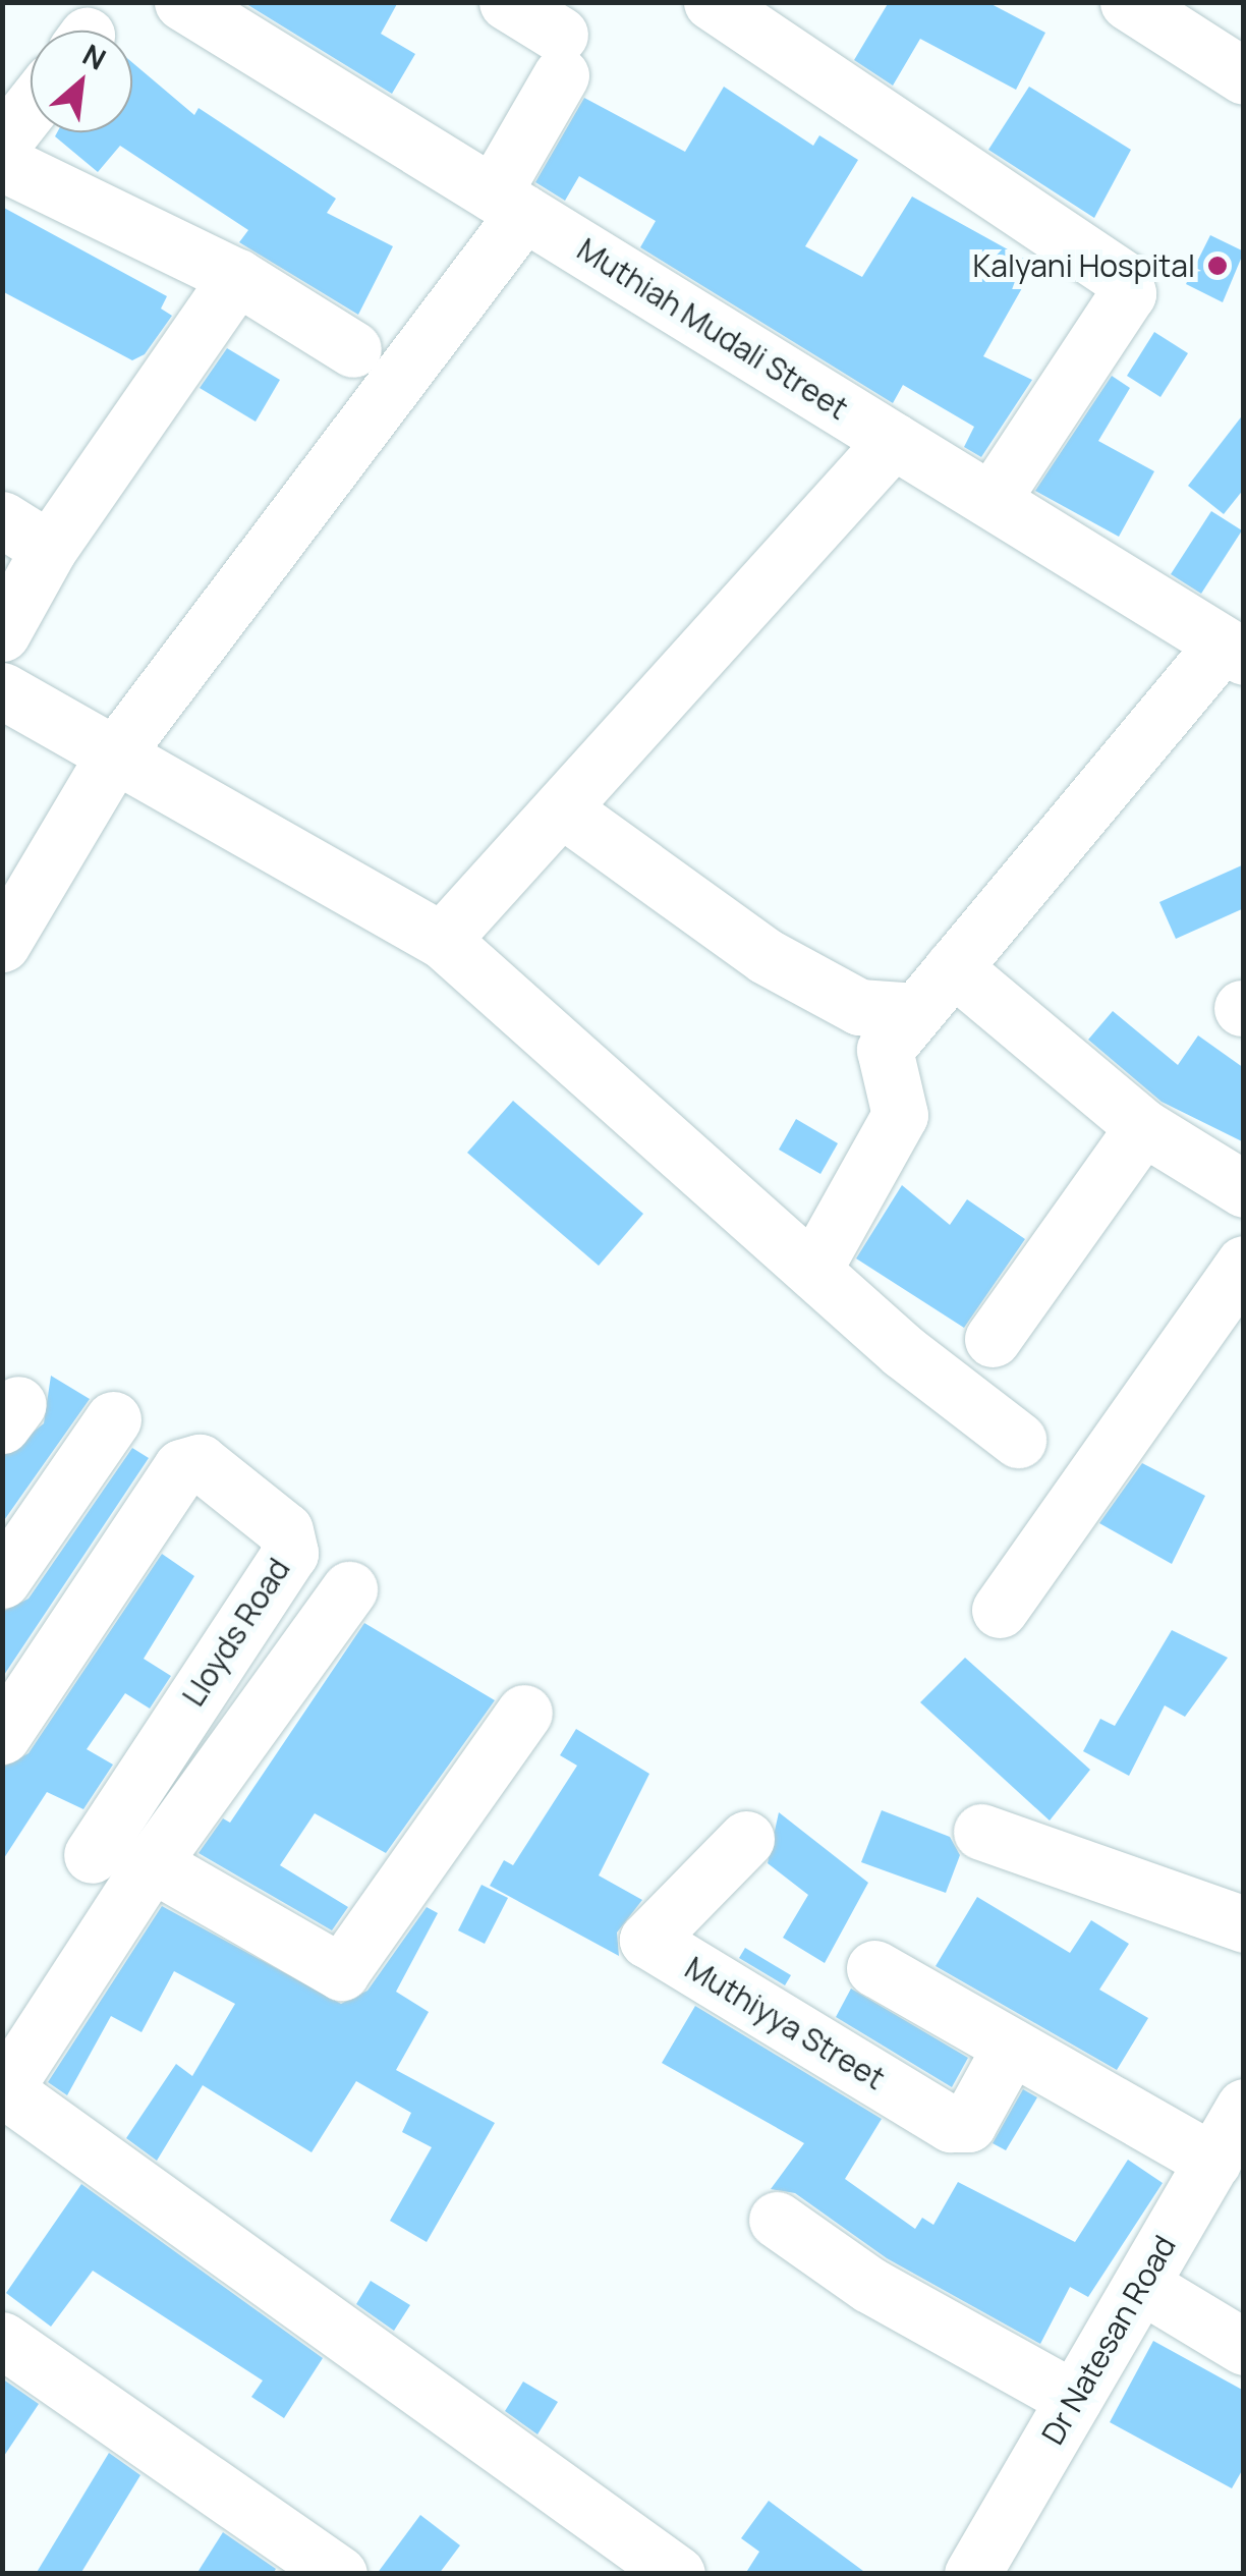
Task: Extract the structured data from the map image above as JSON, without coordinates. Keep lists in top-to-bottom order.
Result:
{
  "streets": {
    "street": [
      "Muthiah Mudali Street",
      "Lloyds Road",
      "Muthiyya Street",
      "Dr Natesan Road"
    ]
  },
  "places": ["Kalyani Hospital"],
  "north": "top right"
}
